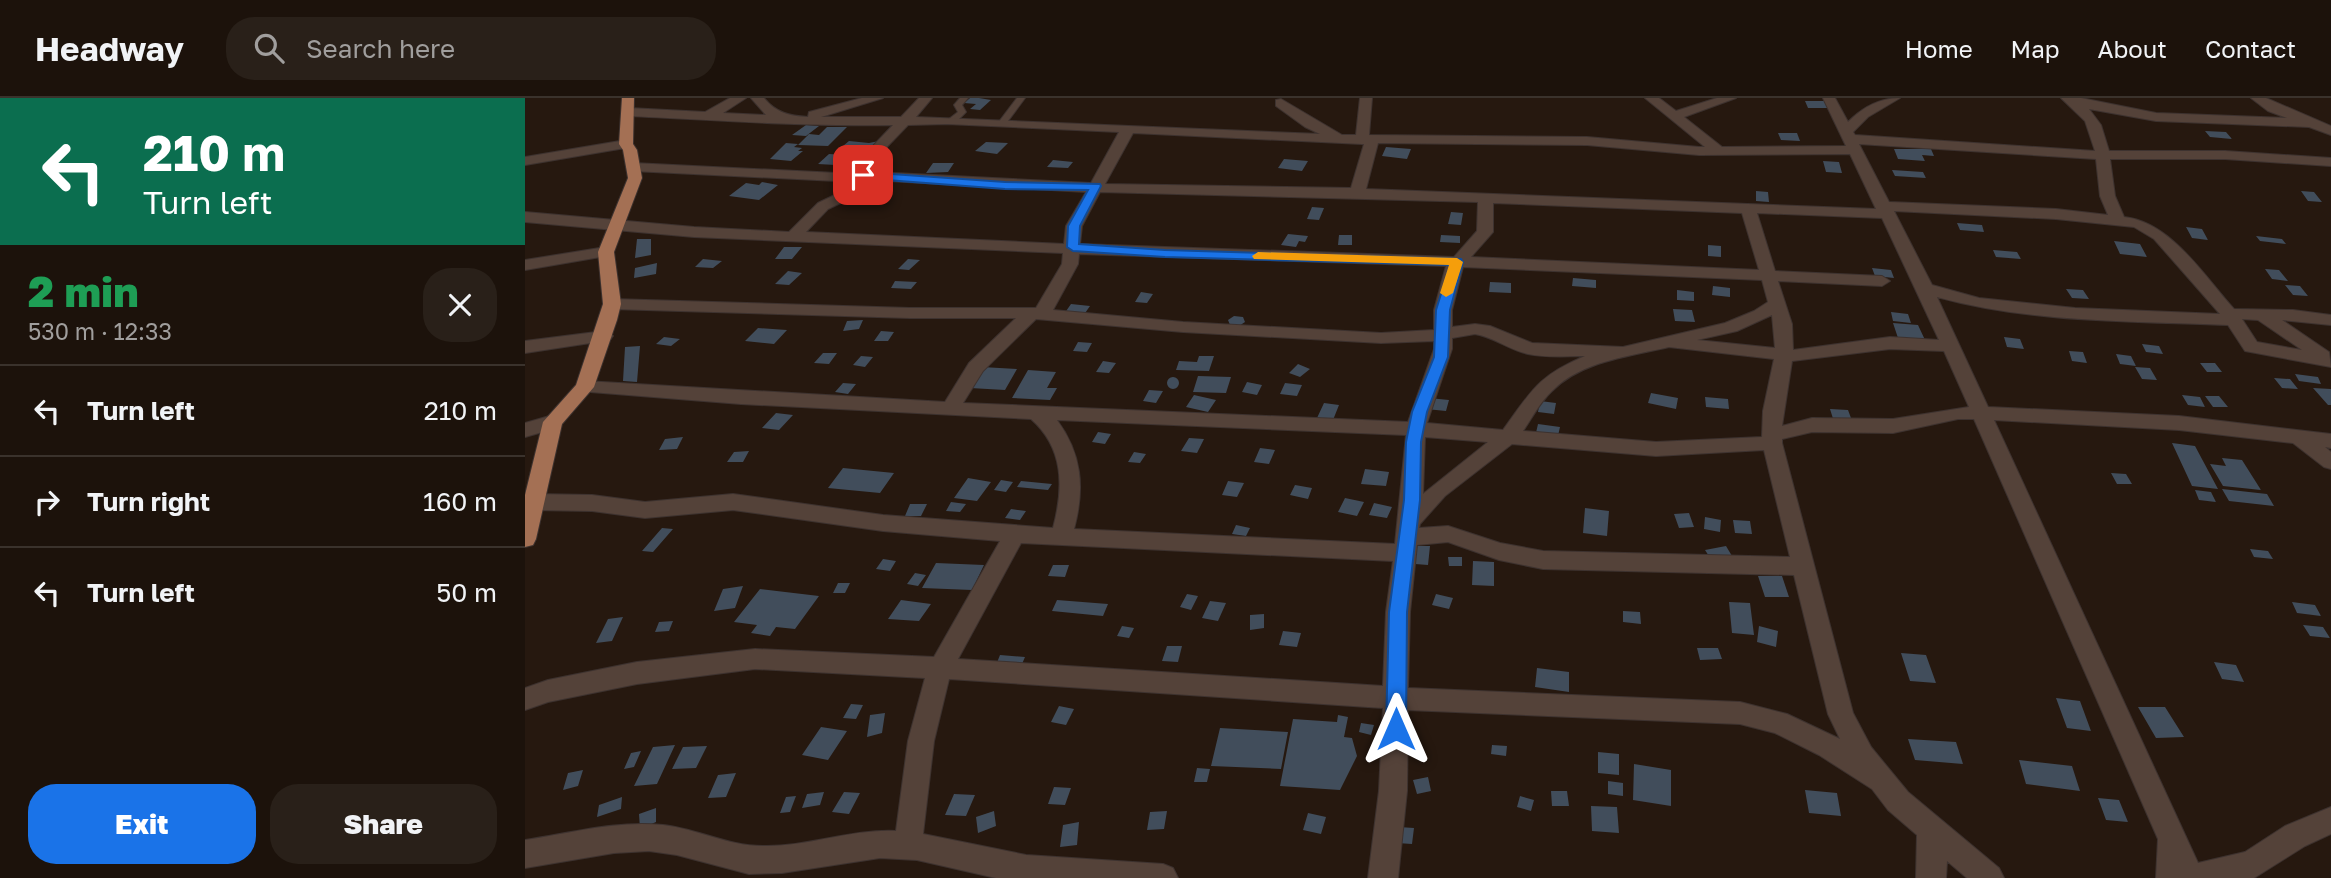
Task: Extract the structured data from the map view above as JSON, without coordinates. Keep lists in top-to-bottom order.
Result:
{
  "page": {
    "header": "Headway",
    "search": "Search here",
    "nav": [
      "Home",
      "Map",
      "About",
      "Contact"
    ],
    "turn": ["210 m", "Turn left"],
    "heading": ["2 min", "530 m · 12:33"],
    "list": [
      {
        "name": "Turn left",
        "value": "210 m"
      },
      {
        "name": "Turn right",
        "value": "160 m"
      },
      {
        "name": "Turn left",
        "value": "50 m"
      }
    ],
    "buttons": ["Exit", "Share"]
  }
}
